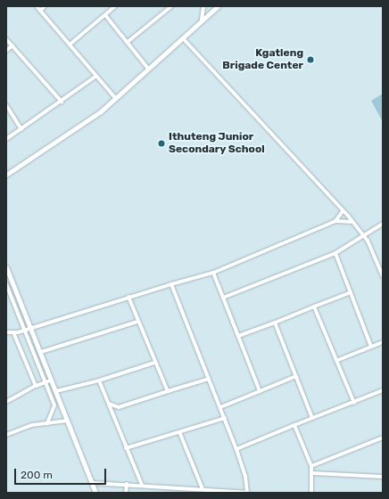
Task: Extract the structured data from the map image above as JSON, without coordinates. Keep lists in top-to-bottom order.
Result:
{
  "places": ["Kgatleng Brigade Center", "Ithuteng Junior Secondary School"],
  "scale_bar": "200 m"
}
